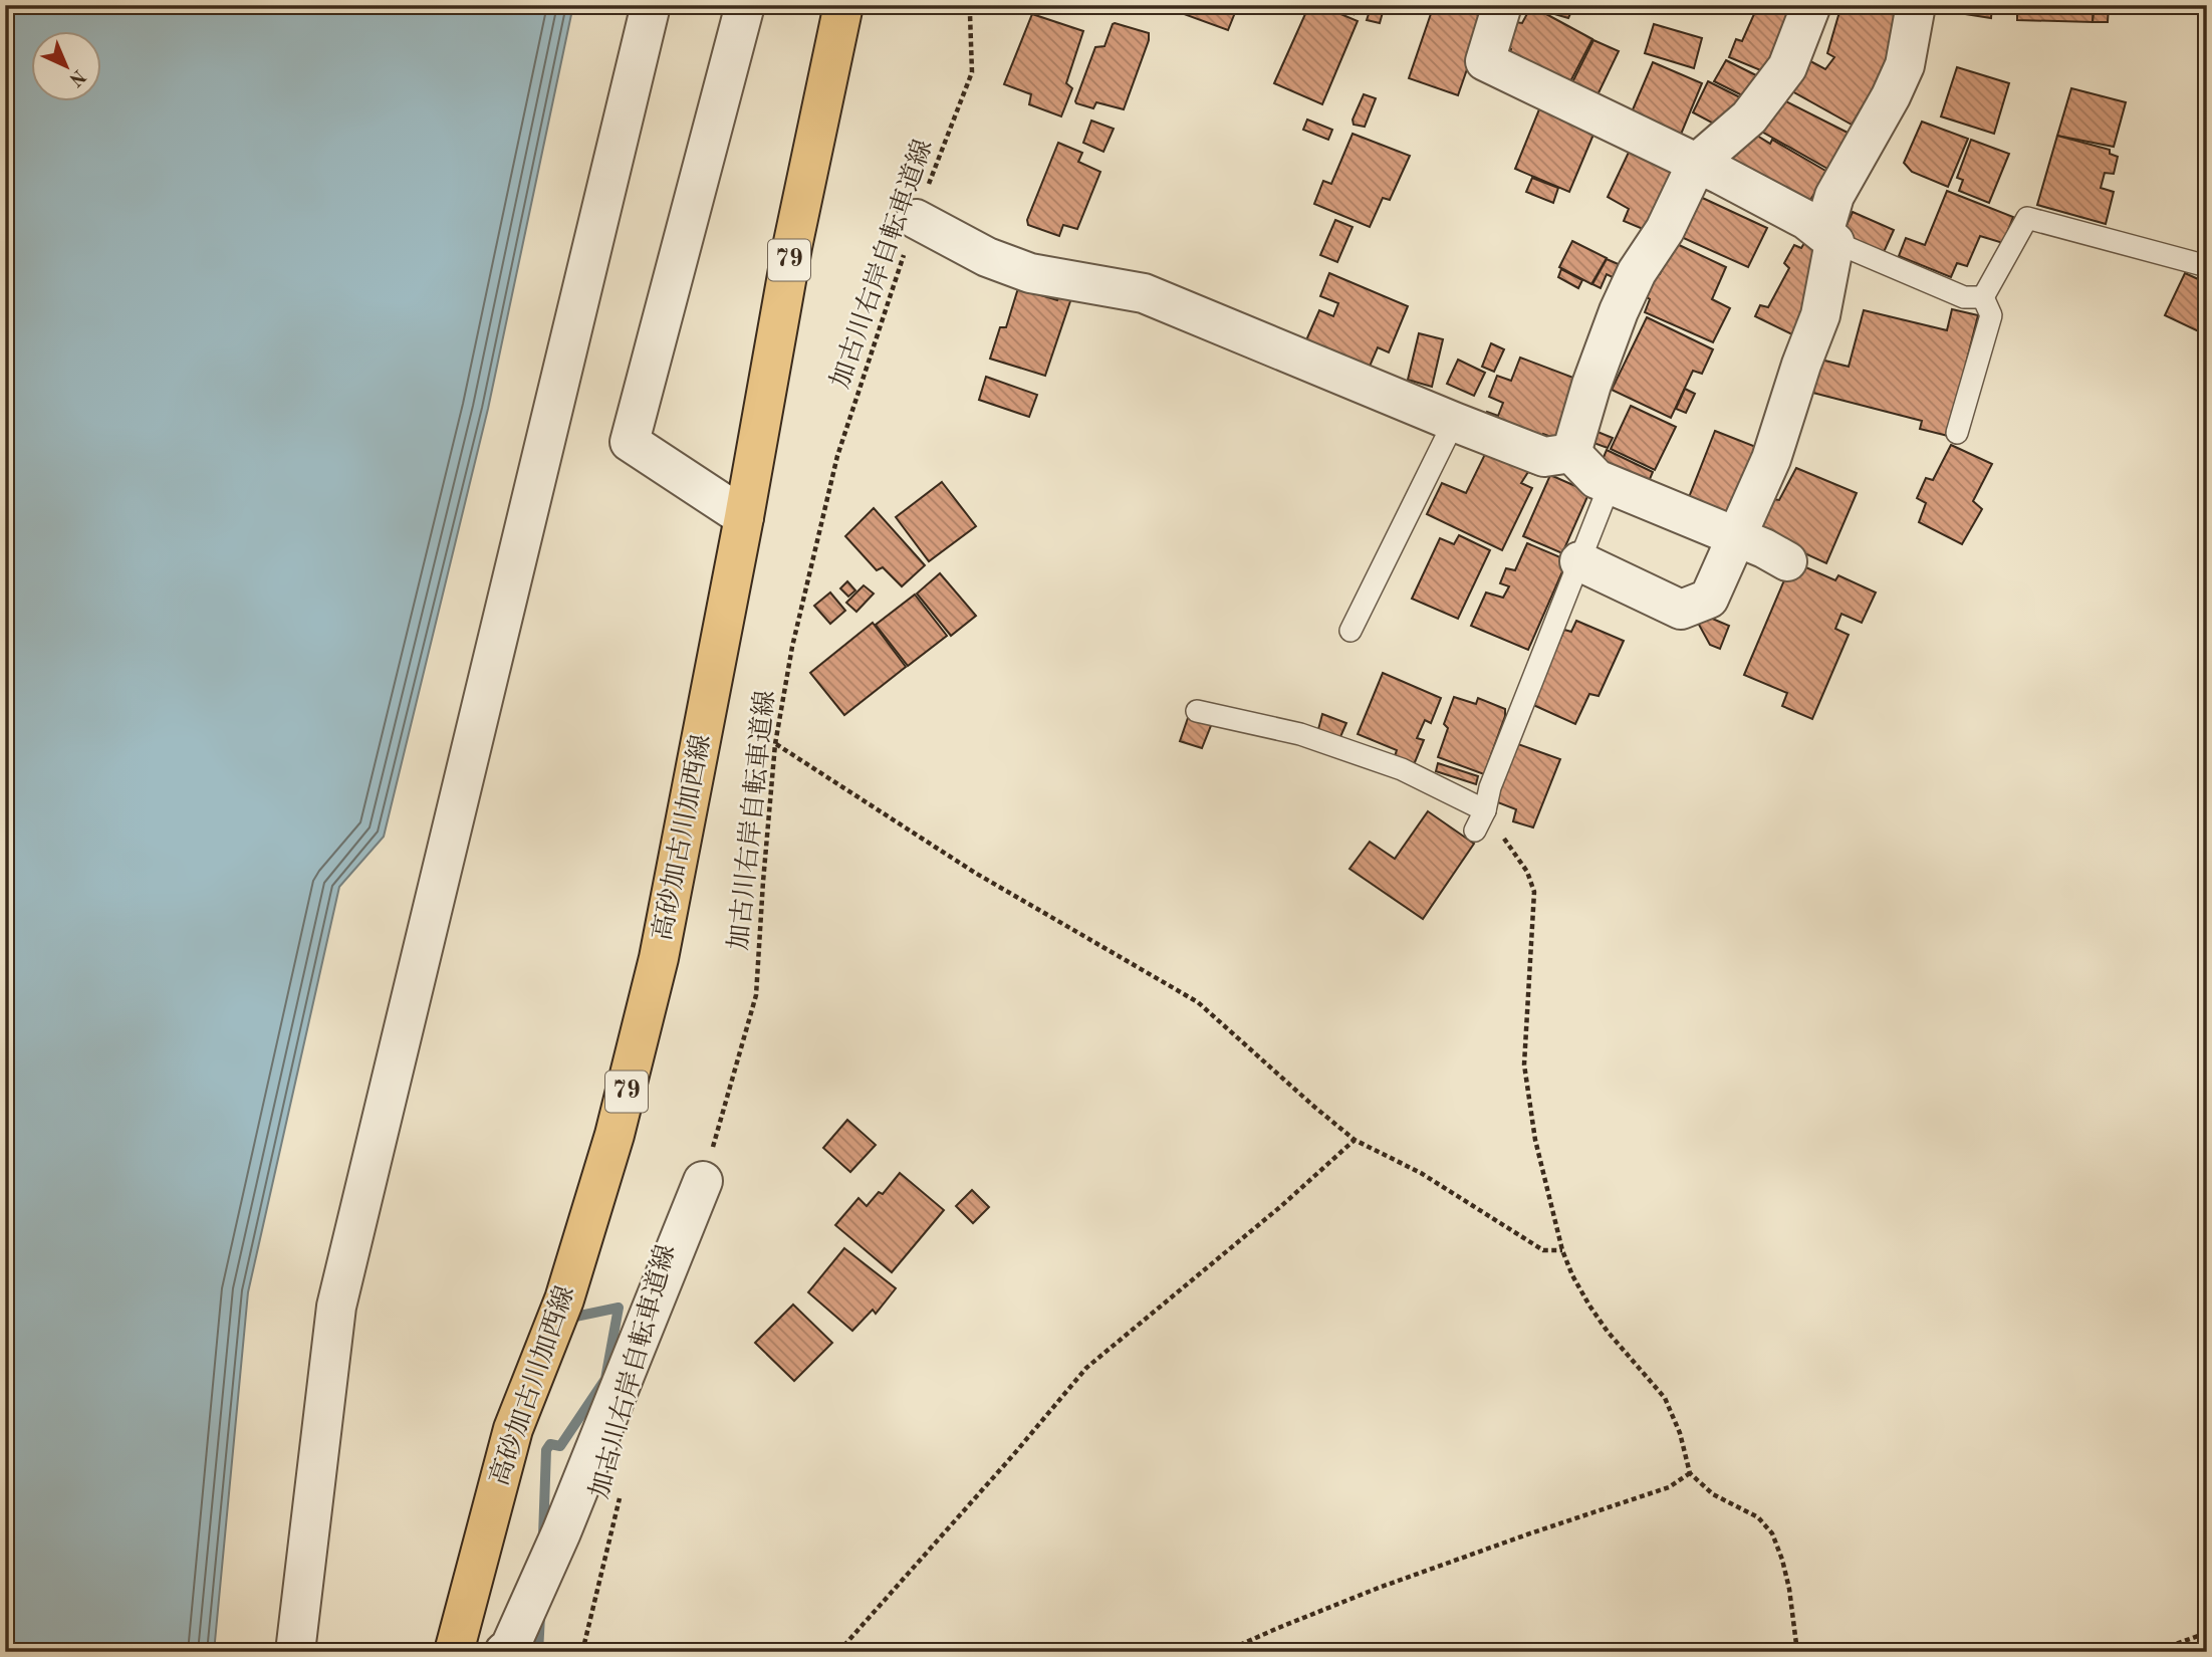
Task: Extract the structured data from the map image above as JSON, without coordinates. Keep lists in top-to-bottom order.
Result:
{
  "streets": {
    "main road": ["79", "高砂加古川加西線"],
    "path": ["加古川右岸自転車道線"]
  },
  "north": "bottom right"
}
